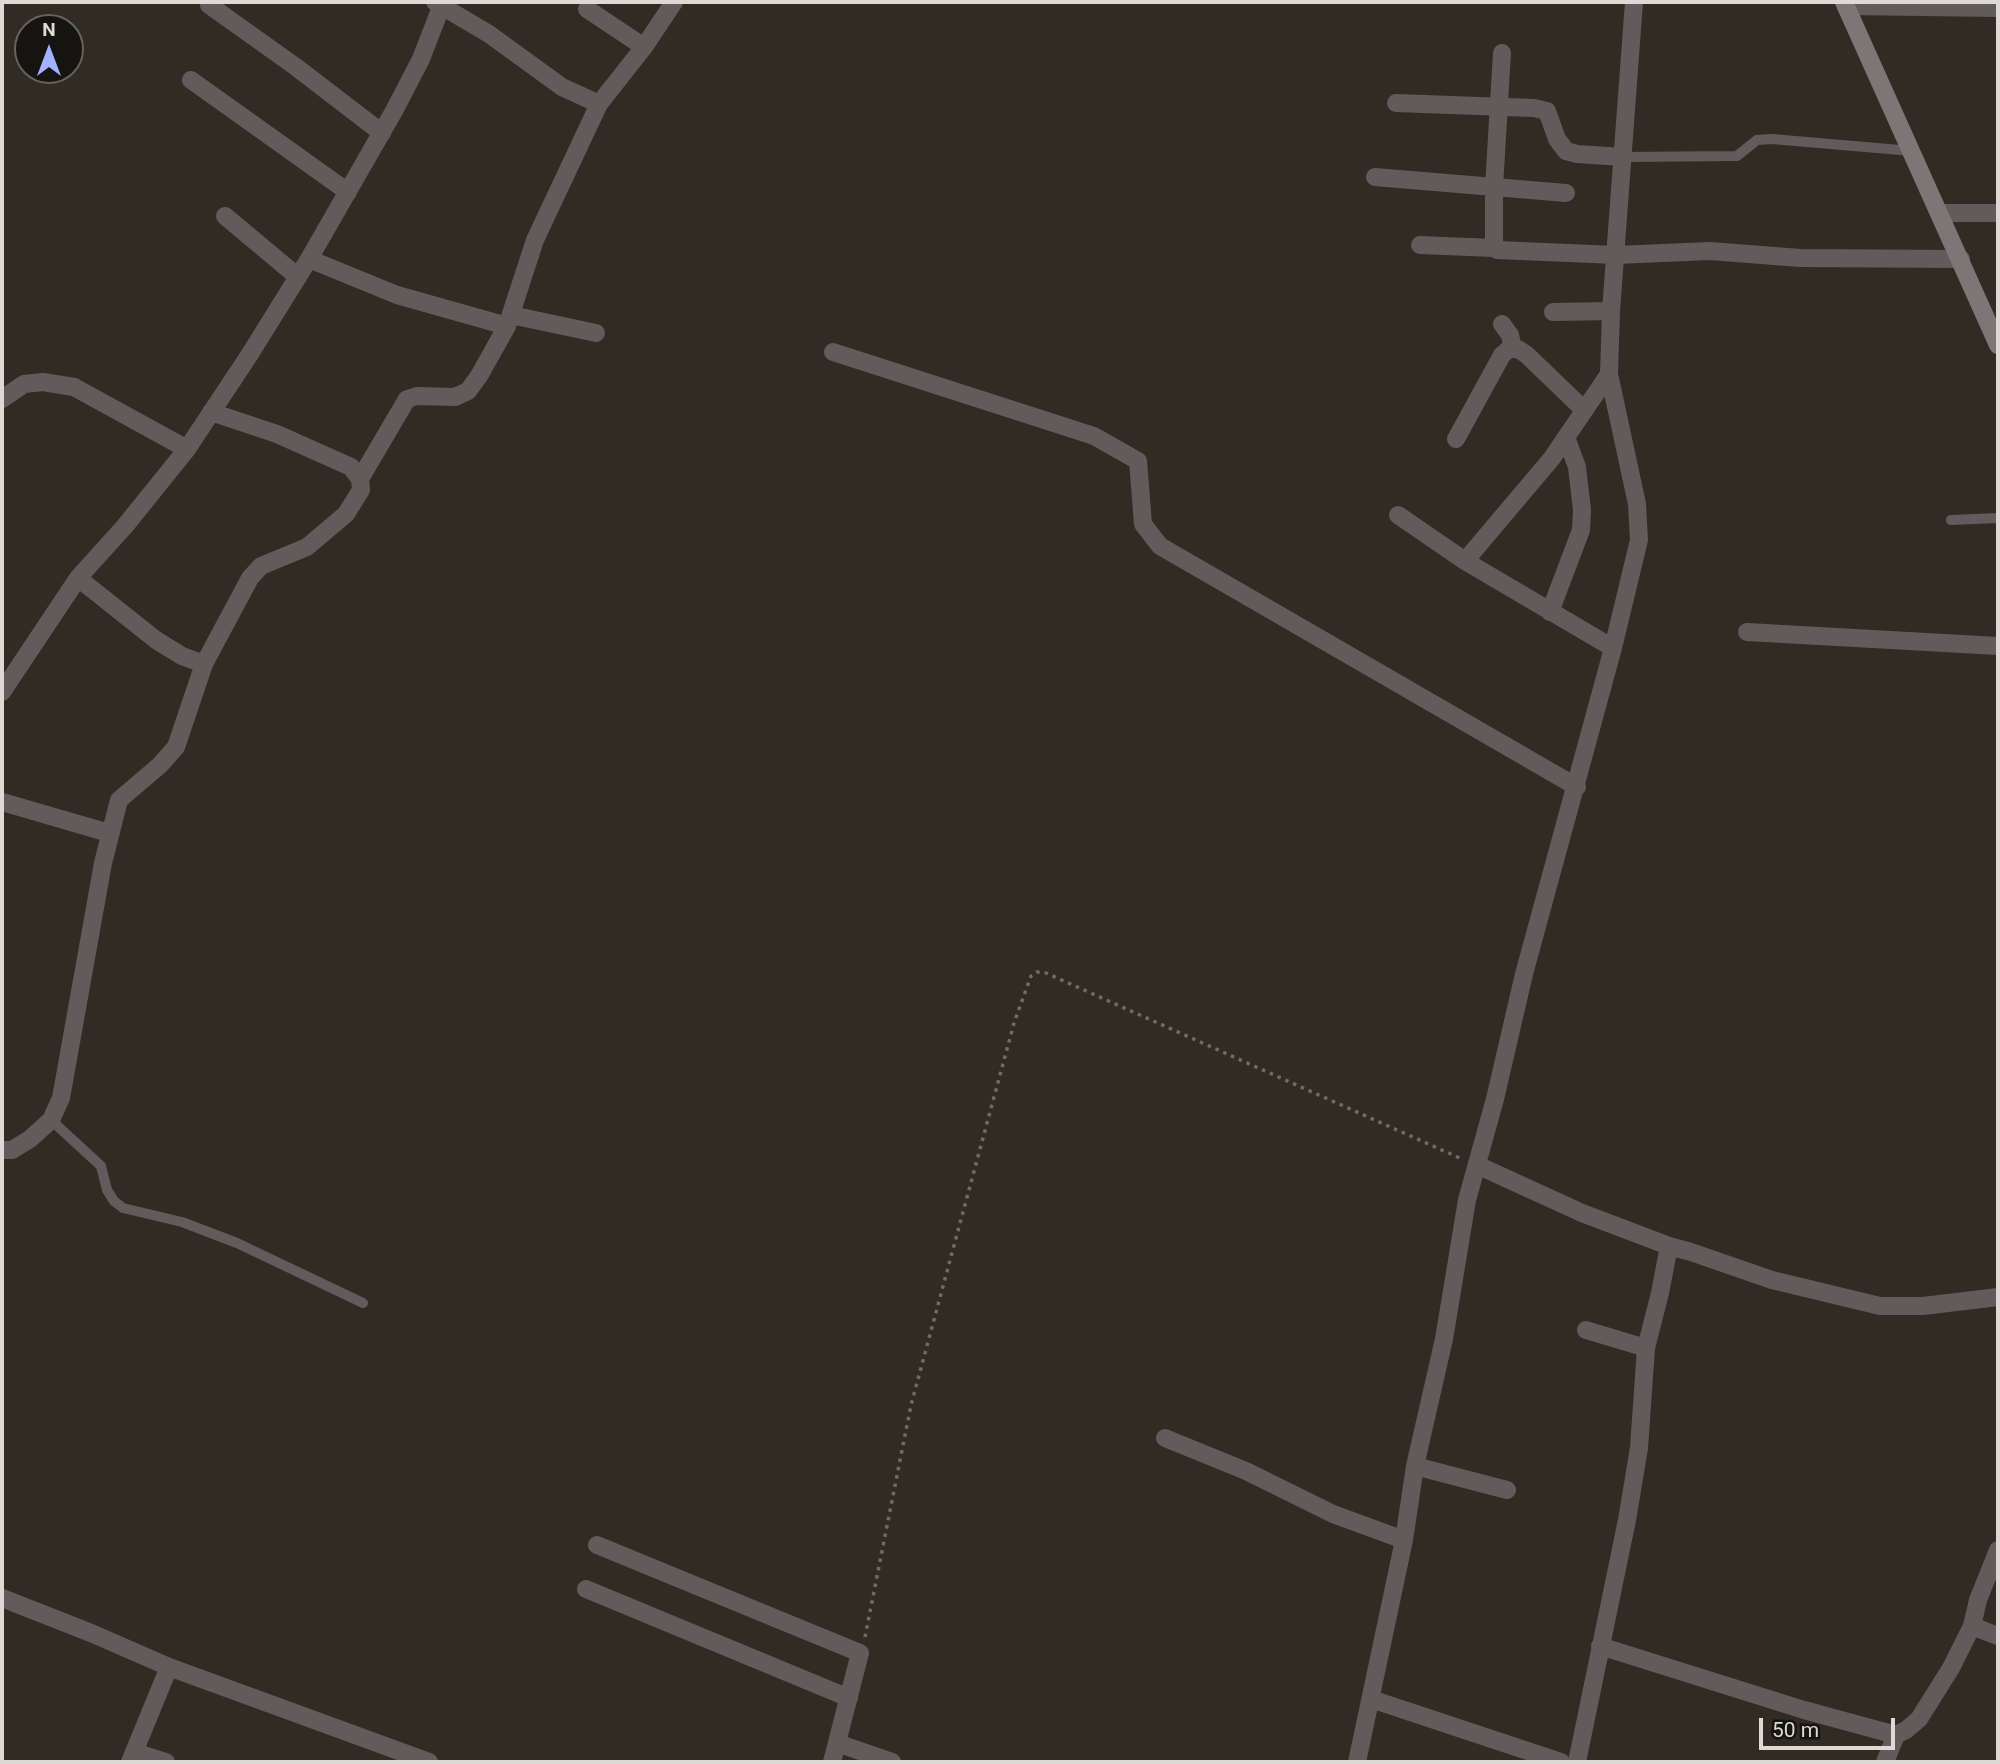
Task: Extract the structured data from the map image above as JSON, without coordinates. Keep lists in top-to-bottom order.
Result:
{
  "scale_bar": "50 m",
  "north": "top"
}
